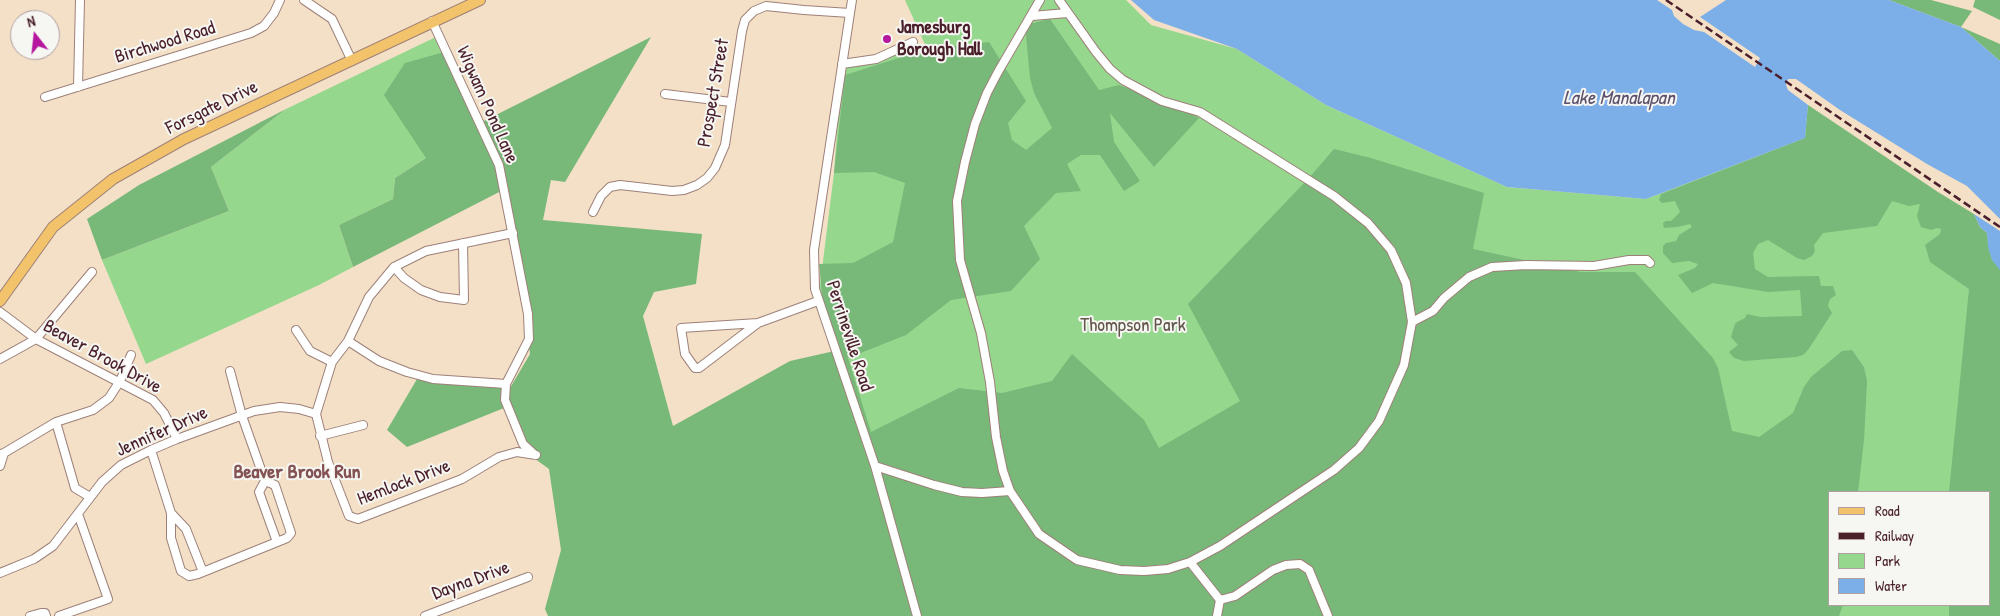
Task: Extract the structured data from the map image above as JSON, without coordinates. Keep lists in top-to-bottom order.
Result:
{
  "streets": {
    "main road": ["Forsgate Drive"],
    "street": [
      "Birchwood Road",
      "Prospect Street",
      "Wigwam Pond Lane",
      "Perrineville Road",
      "Beaver Brook Drive",
      "Jennifer Drive",
      "Hemlock Drive",
      "Dayna Drive"
    ]
  },
  "crossings": [
    ["Prospect Street", "Perrineville Road"],
    ["Wigwam Pond Lane", "Forsgate Drive"],
    ["Wigwam Pond Lane", "Hemlock Drive"],
    ["Beaver Brook Drive", "Jennifer Drive"],
    ["Jennifer Drive", "Hemlock Drive"]
  ],
  "districts": ["Beaver Brook Run"],
  "water": ["Lake Manalapan"],
  "parks": ["Thompson Park"],
  "places": ["Jamesburg Borough Hall"],
  "legend": [
    "Road",
    "Railway",
    "Park",
    "Water"
  ],
  "north": "top"
}
